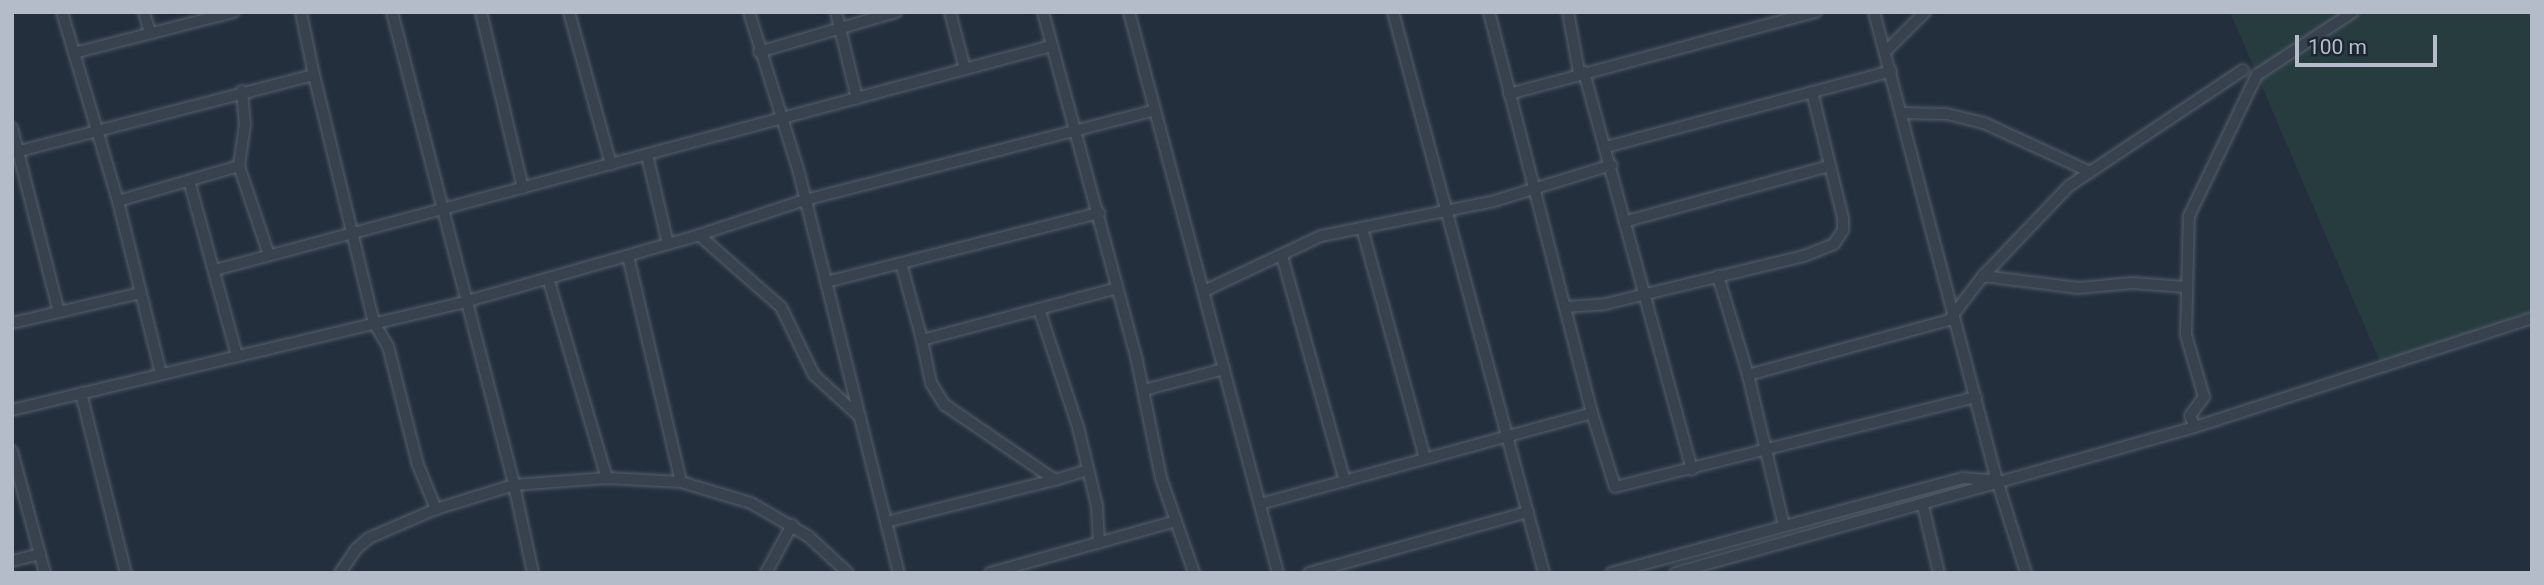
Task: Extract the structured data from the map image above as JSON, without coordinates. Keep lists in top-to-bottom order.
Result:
{
  "scale_bar": "100 m"
}
